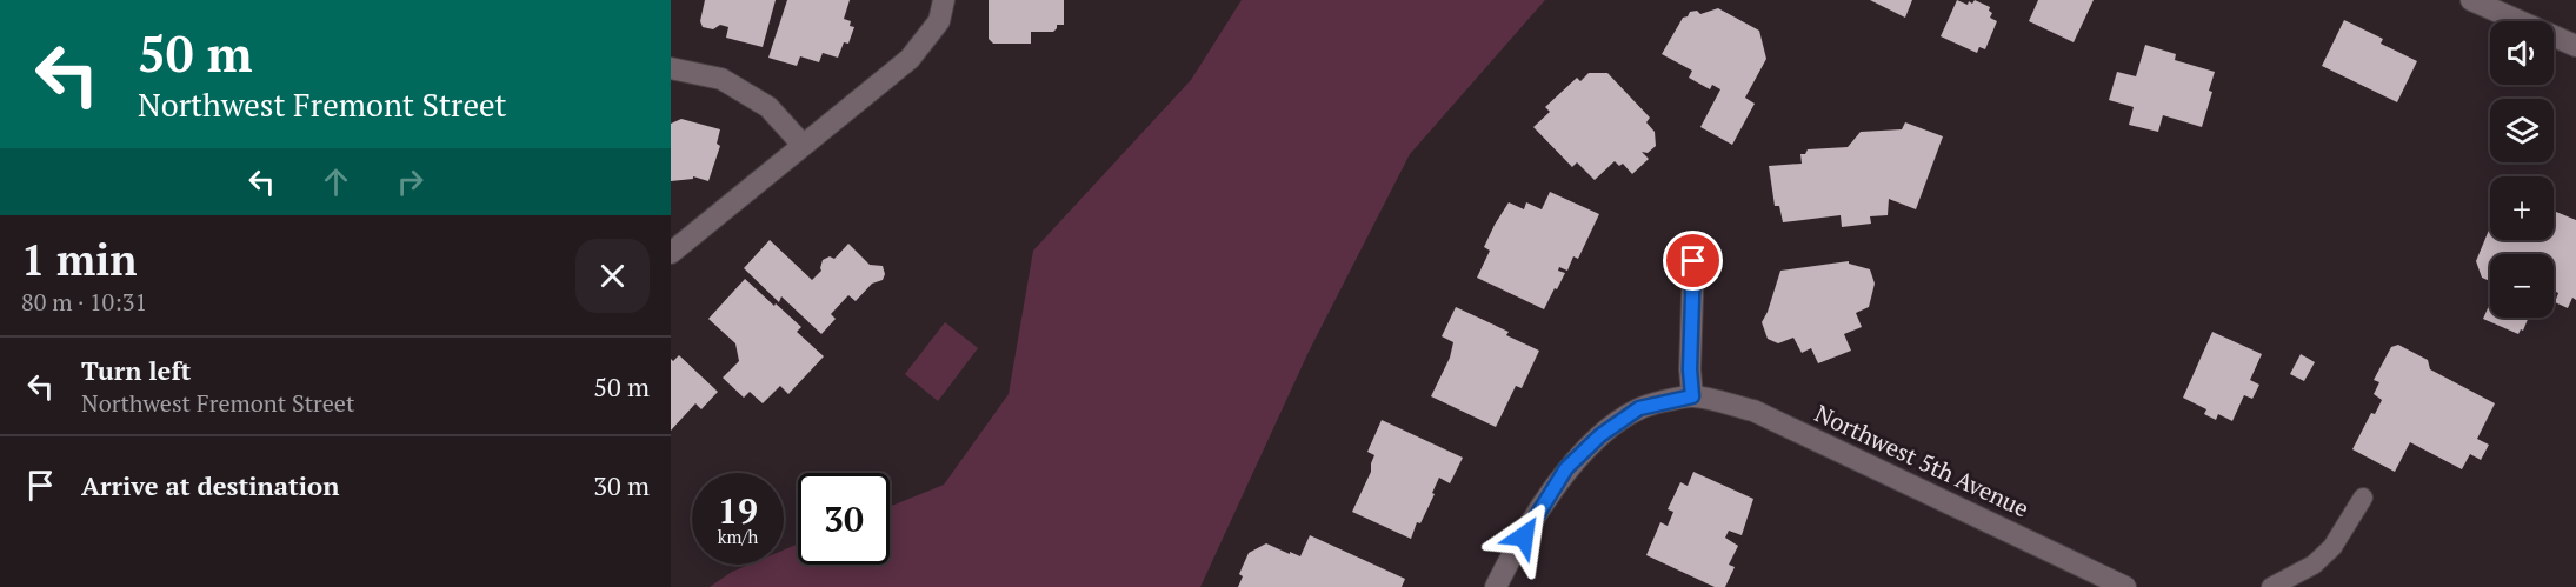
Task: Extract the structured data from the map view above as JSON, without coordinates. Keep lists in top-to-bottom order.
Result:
{
  "streets": {
    "street": ["Northwest 5th Avenue"]
  },
  "page": {
    "turn": ["50 m", "Northwest Fremont Street"],
    "map_buttons": ["+", "−"],
    "heading": ["1 min", "80 m · 10:31"],
    "list": [
      {
        "name": "Turn left",
        "note": "Northwest Fremont Street",
        "value": "50 m"
      },
      {
        "name": "Arrive at destination",
        "value": "30 m"
      }
    ],
    "speed": "19 km/h",
    "limit": "30"
  }
}
